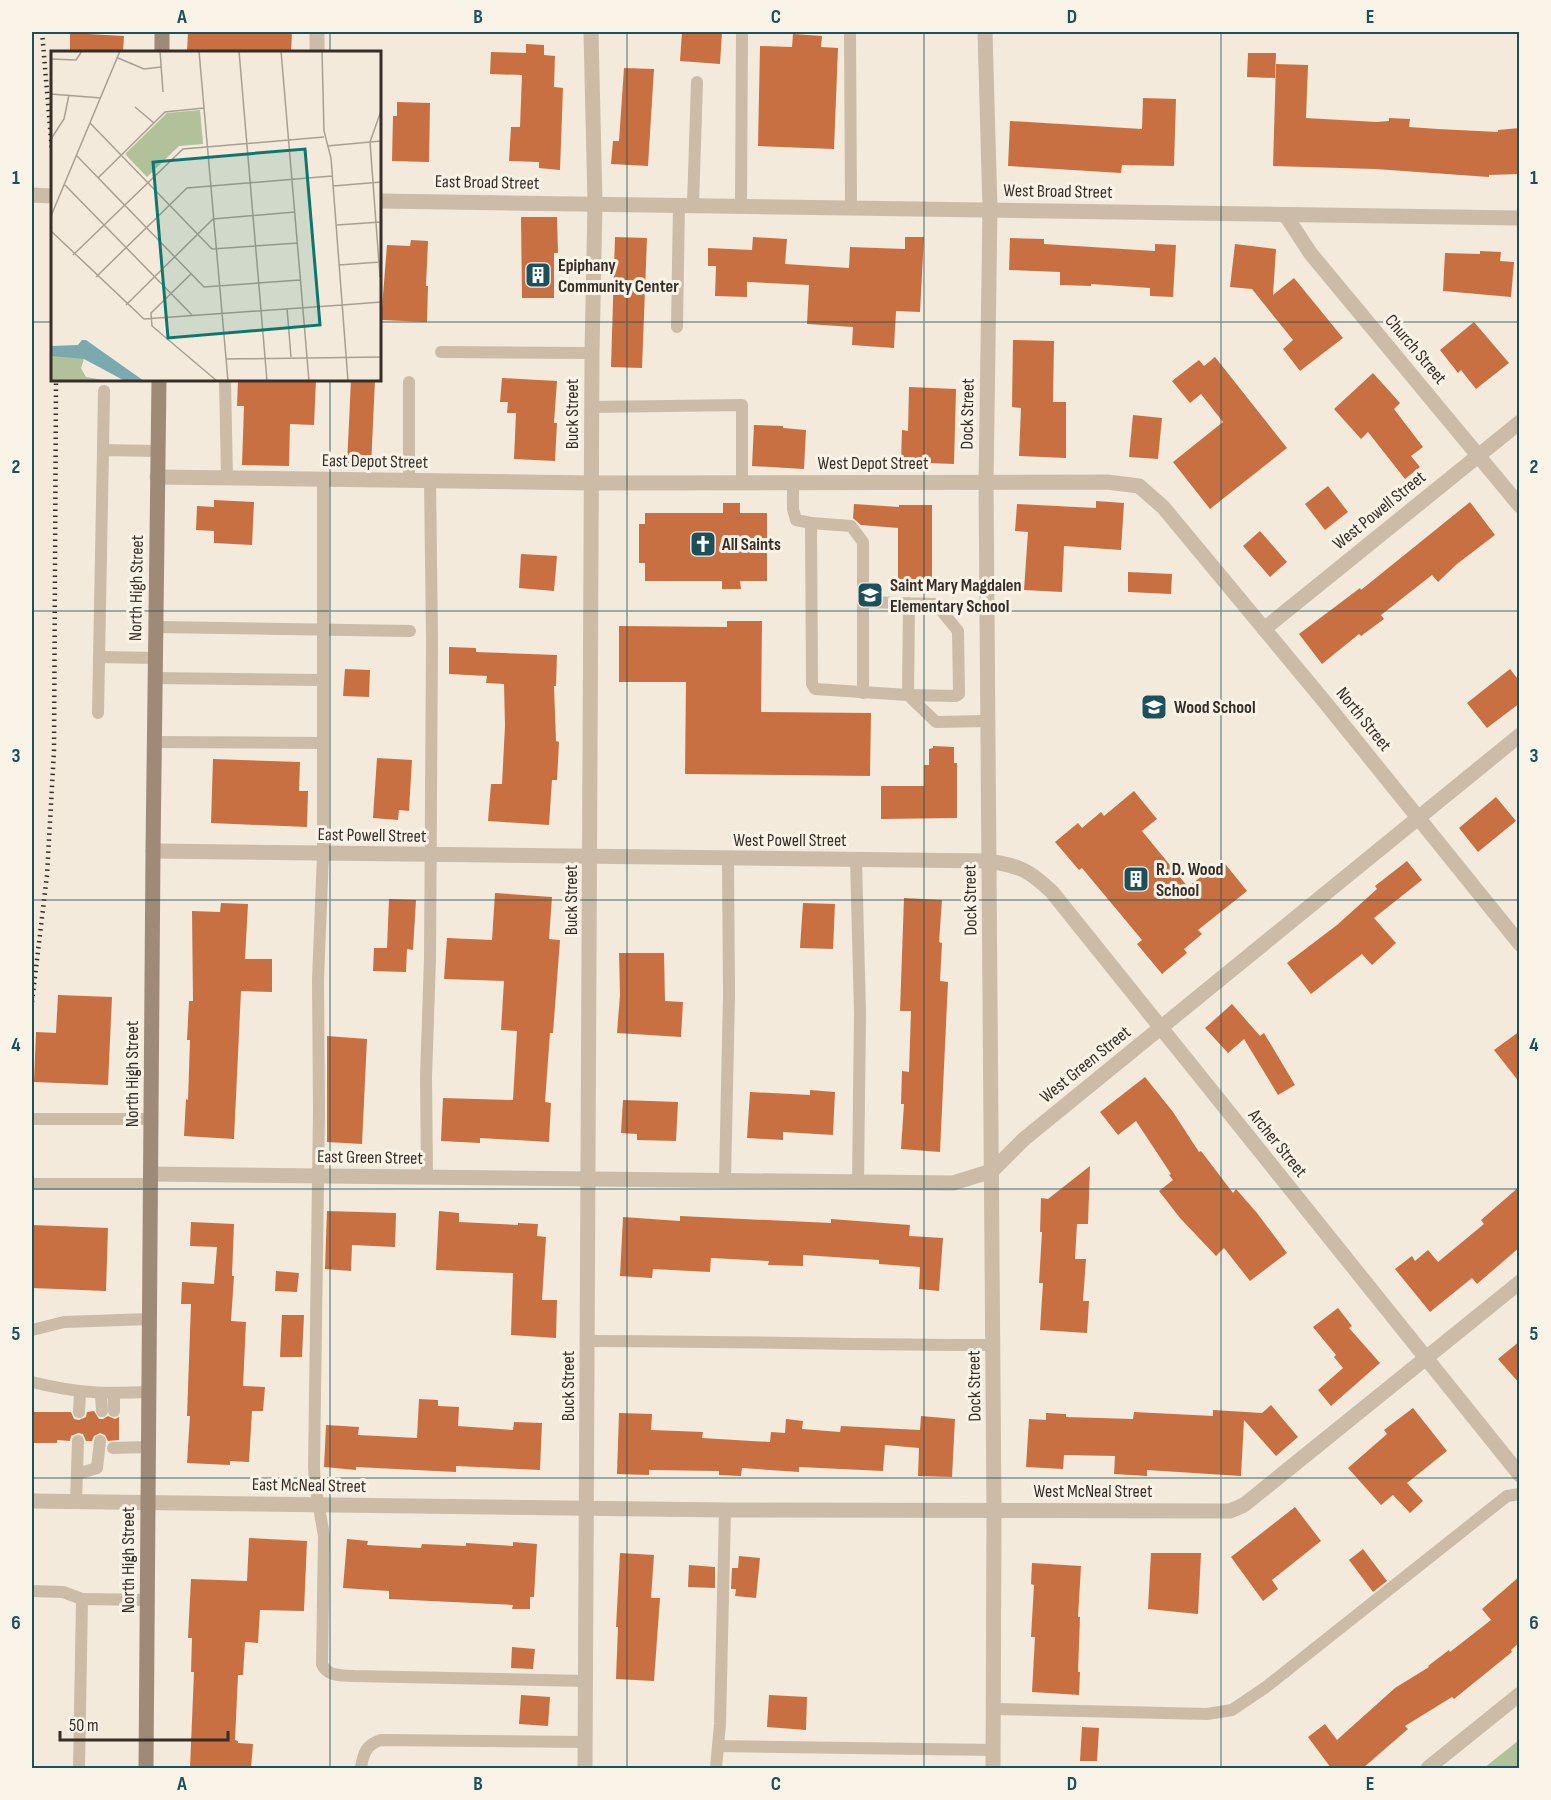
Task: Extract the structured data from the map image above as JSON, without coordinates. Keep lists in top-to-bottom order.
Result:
{
  "streets": {
    "street": [
      "East Broad Street",
      "West Broad Street",
      "Church Street",
      "Buck Street",
      "Dock Street",
      "East Depot Street",
      "West Depot Street",
      "West Powell Street",
      "North High Street",
      "North Street",
      "East Powell Street",
      "West Green Street",
      "Archer Street",
      "East Green Street",
      "East McNeal Street",
      "West McNeal Street"
    ]
  },
  "crossings": [
    ["East Broad Street", "West Broad Street"],
    ["East Broad Street", "Buck Street"],
    ["West Broad Street", "Church Street"],
    ["West Broad Street", "Buck Street"],
    ["West Broad Street", "Dock Street"],
    ["Church Street", "West Powell Street"],
    ["Buck Street", "East Depot Street"],
    ["Buck Street", "West Depot Street"],
    ["Buck Street", "West Powell Street"],
    ["Buck Street", "East Powell Street"],
    ["Buck Street", "East Green Street"],
    ["Buck Street", "East McNeal Street"],
    ["Buck Street", "West McNeal Street"],
    ["Dock Street", "West Depot Street"],
    ["Dock Street", "West Powell Street"],
    ["Dock Street", "West Green Street"],
    ["Dock Street", "Archer Street"],
    ["Dock Street", "West McNeal Street"],
    ["East Depot Street", "West Depot Street"],
    ["East Depot Street", "North High Street"],
    ["West Depot Street", "North Street"],
    ["West Powell Street", "North Street"],
    ["West Powell Street", "East Powell Street"],
    ["West Powell Street", "Archer Street"],
    ["North High Street", "East Powell Street"],
    ["North High Street", "East Green Street"],
    ["North High Street", "East McNeal Street"],
    ["North Street", "West Green Street"],
    ["West Green Street", "Archer Street"],
    ["Archer Street", "West McNeal Street"],
    ["East McNeal Street", "West McNeal Street"]
  ],
  "places": {
    "building": ["Epiphany Community Center", "R. D. Wood School"],
    "church": ["All Saints"],
    "school or university": ["Saint Mary Magdalen Elementary School", "Wood School"]
  },
  "scale_bar": "50 m",
  "grid": {
    "columns": [
      "A",
      "B",
      "C",
      "D",
      "E"
    ],
    "rows": [
      "1",
      "2",
      "3",
      "4",
      "5",
      "6"
    ]
  }
}
